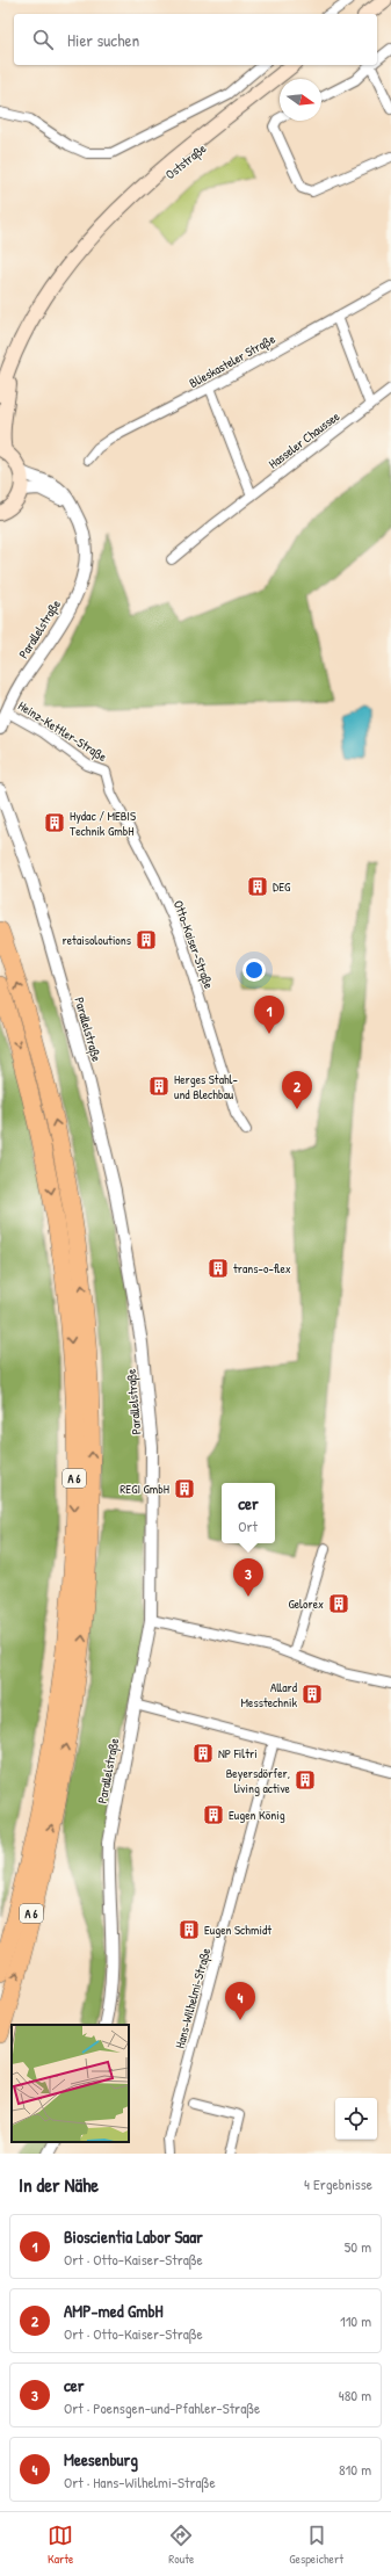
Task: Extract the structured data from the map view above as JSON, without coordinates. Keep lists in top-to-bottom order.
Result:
{
  "streets": {
    "highway": ["A 6"],
    "main road": ["Oststraße"],
    "street": [
      "Blieskasteler Straße",
      "Hasseler Chaussee",
      "Parallelstraße",
      "Heinz-Kettler-Straße",
      "Otto-Kaiser-Straße",
      "Hans-Wilhelmi-Straße"
    ]
  },
  "crossings": [
    ["Parallelstraße", "Heinz-Kettler-Straße"],
    ["Heinz-Kettler-Straße", "Otto-Kaiser-Straße"]
  ],
  "places": {
    "building": [
      "Hydac / MEBIS Technik GmbH",
      "DEG",
      "retaisoloutions",
      "Herges Stahl- und Blechbau",
      "trans-o-flex",
      "REGI GmbH",
      "Gelorex",
      "Allard Messtechnik",
      "NP Filtri",
      "Beyersdörfer, living active",
      "Eugen König",
      "Eugen Schmidt"
    ]
  },
  "north": "right",
  "page": {
    "search": "Hier suchen",
    "pins": [
      "1",
      "2",
      "3",
      "4"
    ],
    "popup": ["cer", "Ort"],
    "heading": ["In der Nähe", "4 Ergebnisse"],
    "list": [
      {
        "mark": "1",
        "name": "Bioscientia Labor Saar",
        "note": "Ort · Otto-Kaiser-Straße",
        "value": "50 m"
      },
      {
        "mark": "2",
        "name": "AMP-med GmbH",
        "note": "Ort · Otto-Kaiser-Straße",
        "value": "110 m"
      },
      {
        "mark": "3",
        "name": "cer",
        "note": "Ort · Poensgen-und-Pfahler-Straße",
        "value": "480 m"
      },
      {
        "mark": "4",
        "name": "Meesenburg",
        "note": "Ort · Hans-Wilhelmi-Straße",
        "value": "810 m"
      }
    ],
    "nav": ["Karte", "Route", "Gespeichert"]
  }
}
